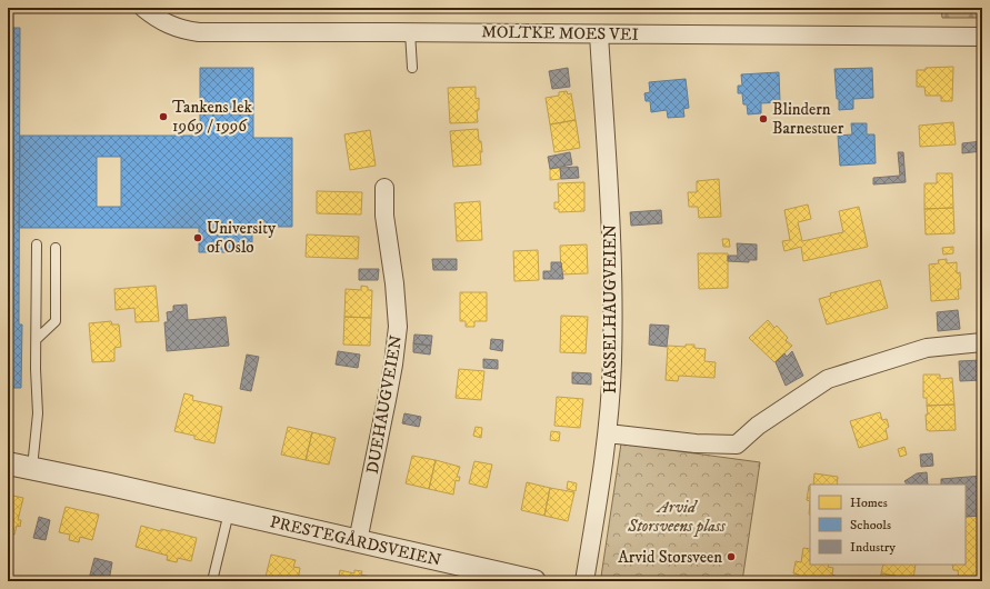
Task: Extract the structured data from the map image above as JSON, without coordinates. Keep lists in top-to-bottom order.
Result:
{
  "streets": {
    "street": [
      "MOLTKE MOES VEI",
      "HASSELHAUGVEIEN",
      "DUEHAUGVEIEN",
      "PRESTEGÅRDSVEIEN"
    ]
  },
  "crossings": [
    ["MOLTKE MOES VEI", "HASSELHAUGVEIEN"],
    ["DUEHAUGVEIEN", "PRESTEGÅRDSVEIEN"]
  ],
  "parks": ["Arvid Storsveens plass"],
  "places": [
    "Tankens lek 1969 / 1996",
    "Blindern Barnestuer",
    "University of Oslo",
    "Arvid Storsveen"
  ],
  "legend": ["Homes", "Schools", "Industry"]
}
